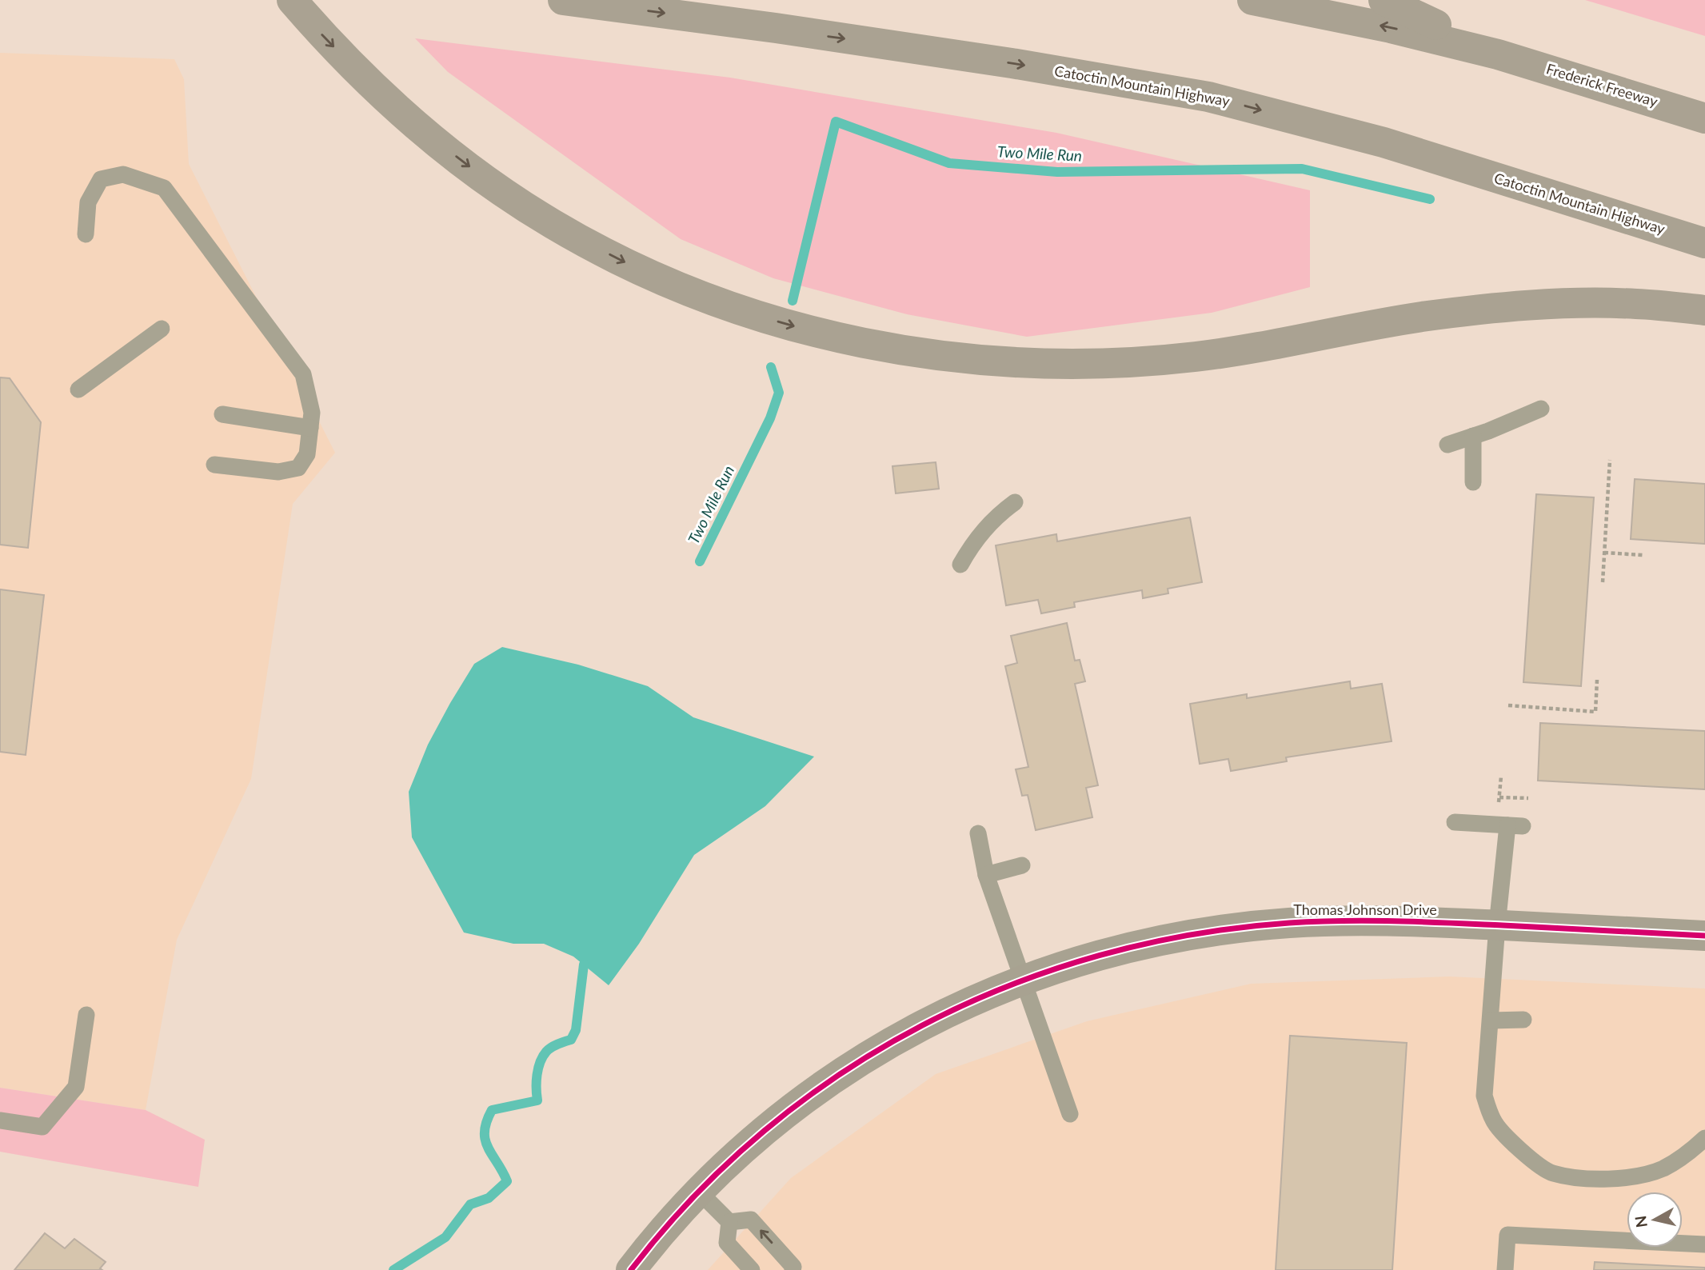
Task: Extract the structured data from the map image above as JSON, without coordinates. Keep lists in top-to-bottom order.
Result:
{
  "streets": {
    "highway": ["Frederick Freeway", "Catoctin Mountain Highway"],
    "street": ["Thomas Johnson Drive"]
  },
  "water": ["Two Mile Run"],
  "north": "left"
}
